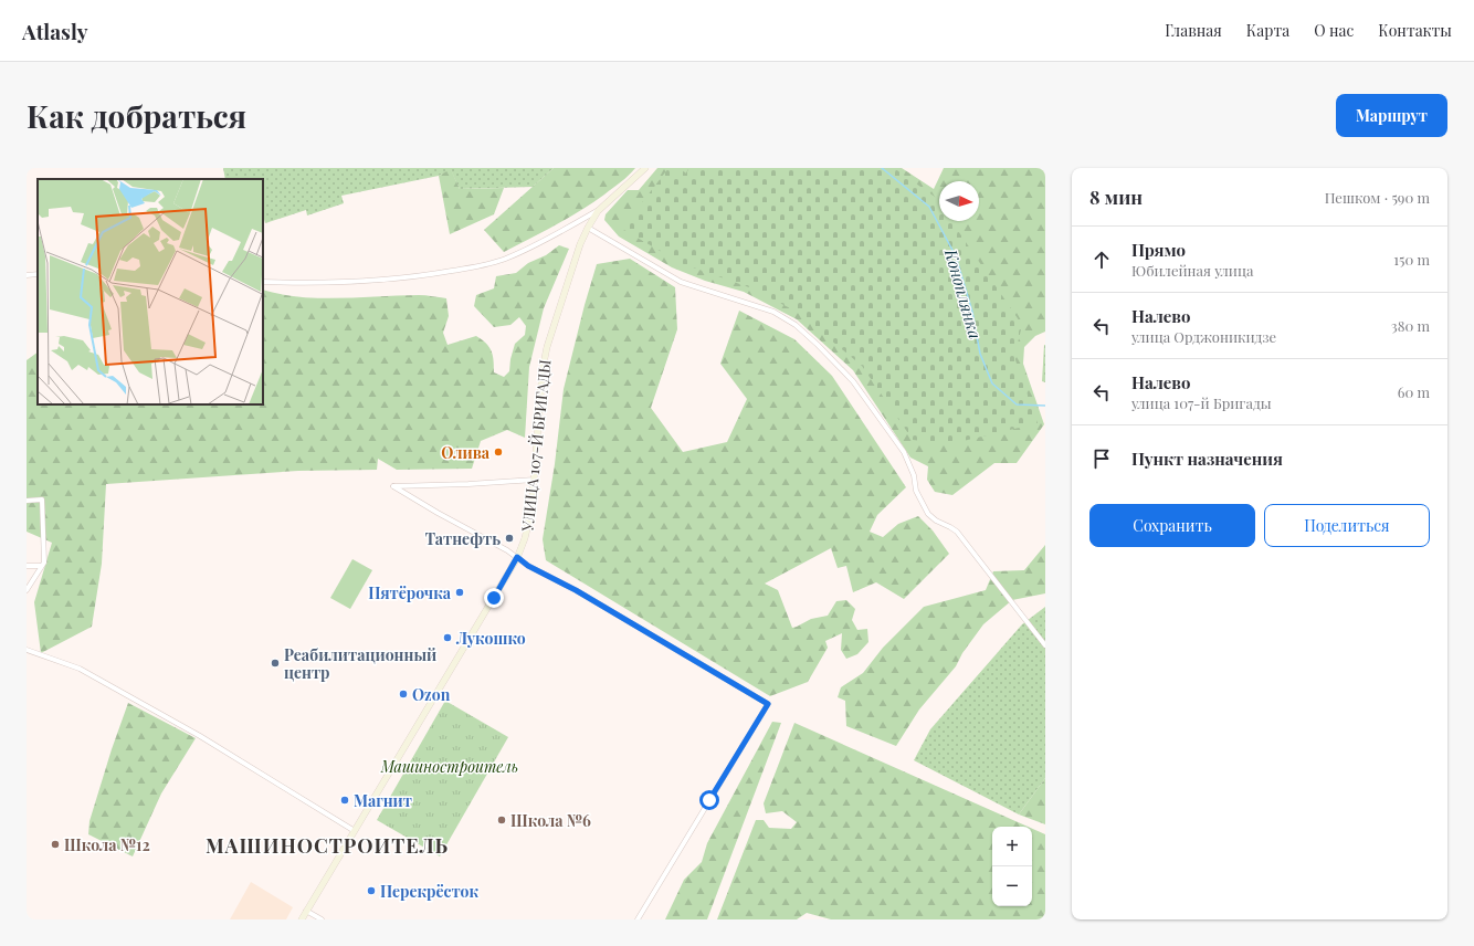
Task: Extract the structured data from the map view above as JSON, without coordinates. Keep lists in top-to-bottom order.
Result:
{
  "streets": {
    "main road": ["УЛИЦА 107-Й БРИГАДЫ"]
  },
  "districts": ["МАШИНОСТРОИТЕЛЬ"],
  "water": ["Коноплянка"],
  "parks": ["Машиностроитель"],
  "places": [
    "Олива",
    "Татнефть",
    "Пятёрочка",
    "Лукошко",
    "Реабилитационный центр",
    "Ozon",
    "Магнит",
    "Школа №6",
    "Школа №12",
    "Перекрёсток"
  ],
  "north": "right",
  "page": {
    "header": "Atlasly",
    "nav": [
      "Главная",
      "Карта",
      "О нас",
      "Контакты"
    ],
    "buttons": [
      "Маршрут",
      ["Сохранить", "Поделиться"]
    ],
    "title": "Как добраться",
    "heading": ["8 мин", "Пешком · 590 m"],
    "list": [
      ["Прямо", "Юбилейная улица", "150 m"],
      ["Налево", "улица Орджоникидзе", "380 m"],
      ["Налево", "улица 107-й Бригады", "60 m"],
      "Пункт назначения"
    ],
    "map_buttons": ["+", "−"]
  }
}
